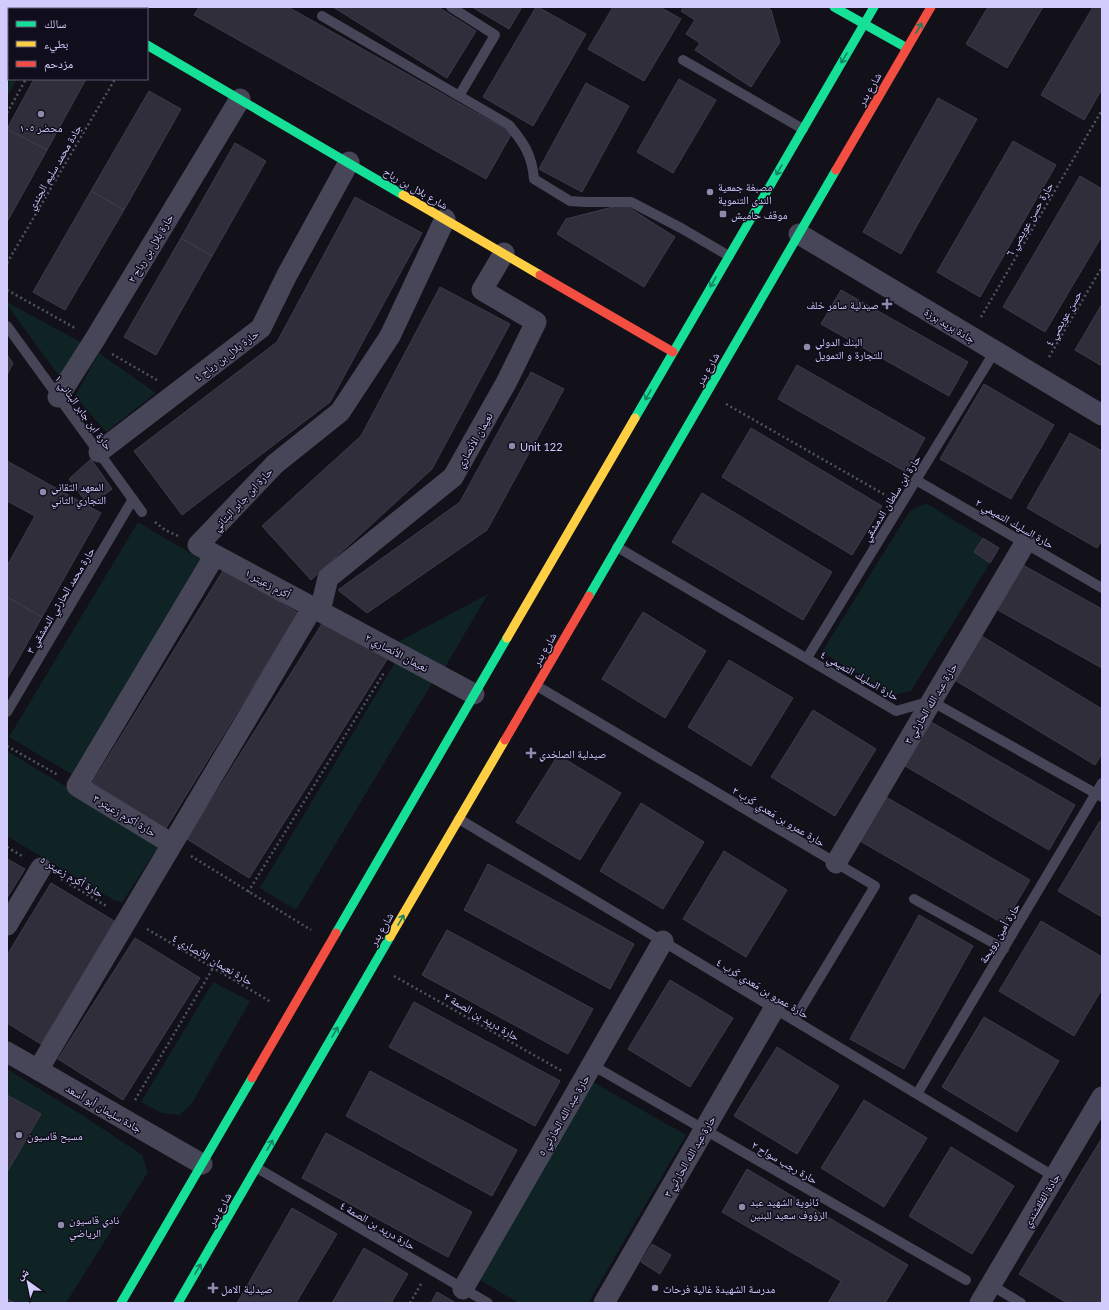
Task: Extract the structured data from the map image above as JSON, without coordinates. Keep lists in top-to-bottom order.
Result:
{
  "streets": {
    "main road": ["شارع بدر", "شارع بلال بن رباح"],
    "street": [
      "حارة بلال بن رباح ٢",
      "جادة بريد برزة",
      "حارة بلال بن رباح ٤",
      "نعيمان الأنصاري",
      "حارة ابن جابر البتاني",
      "أكرم زعيتر ١",
      "نعيمان الأنصاري ٢",
      "حارة عبد الله الحارثي ٣",
      "حارة أكرم زعيتر ٣",
      "جادة سليمان أبو أسعد",
      "حارة عبد الله الحارثي ٥",
      "جادة القلقشندي"
    ],
    "lane": [
      "حارة ابن جابر البتاني ١",
      "حارة ابن سلطان الدمشقي",
      "حارة السليك التميمي ٢",
      "حارة محمد الحارثي الدمشقي ٣",
      "حارة السليك التميمي ٤",
      "حارة عمرو بن مَعدي كَرب ٢",
      "حارة أمين رويحة",
      "حارة عمرو بن مَعدي كَرب ٤",
      "حارة رجب سواح ٢",
      "حارة دريد بن الصمة ٤"
    ],
    "path": [
      "جادة محمد سليم الجندي",
      "حارة حسن عويصي ٦",
      "حسن عويصي ٤",
      "حارة أكرم زعيتر ٥",
      "حارة نعيمان الأنصاري ٤",
      "حارة دريد بن الصمة ٢"
    ]
  },
  "crossings": [
    ["شارع بدر", "جادة بريد برزة"],
    ["شارع بدر", "حارة السليك التميمي ٤"],
    ["شارع بدر", "حارة عمرو بن مَعدي كَرب ٢"],
    ["شارع بدر", "حارة عمرو بن مَعدي كَرب ٤"],
    ["شارع بدر", "حارة دريد بن الصمة ٢"],
    ["شارع بدر", "حارة دريد بن الصمة ٤"],
    ["شارع بلال بن رباح", "حارة بلال بن رباح ٢"],
    ["شارع بلال بن رباح", "حارة بلال بن رباح ٤"],
    ["شارع بلال بن رباح", "نعيمان الأنصاري"],
    ["شارع بلال بن رباح", "حارة ابن جابر البتاني"],
    ["حارة حسن عويصي ٦", "جادة بريد برزة"],
    ["حارة بلال بن رباح ٢", "حارة ابن جابر البتاني ١"],
    ["حسن عويصي ٤", "جادة بريد برزة"],
    ["جادة بريد برزة", "حارة ابن سلطان الدمشقي"],
    ["حارة بلال بن رباح ٤", "حارة ابن جابر البتاني ١"],
    ["حارة ابن جابر البتاني ١", "حارة محمد الحارثي الدمشقي ٣"],
    ["نعيمان الأنصاري", "أكرم زعيتر ١"],
    ["نعيمان الأنصاري", "نعيمان الأنصاري ٢"],
    ["حارة ابن سلطان الدمشقي", "حارة السليك التميمي ٢"],
    ["حارة ابن سلطان الدمشقي", "حارة السليك التميمي ٤"],
    ["حارة ابن جابر البتاني", "أكرم زعيتر ١"],
    ["حارة ابن جابر البتاني", "حارة أكرم زعيتر ٣"],
    ["حارة السليك التميمي ٢", "حارة عبد الله الحارثي ٣"],
    ["أكرم زعيتر ١", "نعيمان الأنصاري ٢"],
    ["حارة السليك التميمي ٤", "حارة عبد الله الحارثي ٣"],
    ["حارة عبد الله الحارثي ٣", "حارة عمرو بن مَعدي كَرب ٢"],
    ["حارة عبد الله الحارثي ٣", "حارة عمرو بن مَعدي كَرب ٤"],
    ["حارة عبد الله الحارثي ٣", "حارة رجب سواح ٢"],
    ["حارة عمرو بن مَعدي كَرب ٢", "حارة عمرو بن مَعدي كَرب ٤"],
    ["حارة أكرم زعيتر ٥", "حارة نعيمان الأنصاري ٤"],
    ["حارة أمين رويحة", "حارة عمرو بن مَعدي كَرب ٤"],
    ["حارة عمرو بن مَعدي كَرب ٤", "حارة عبد الله الحارثي ٥"],
    ["حارة عمرو بن مَعدي كَرب ٤", "جادة القلقشندي"],
    ["حارة دريد بن الصمة ٢", "حارة عبد الله الحارثي ٥"],
    ["حارة دريد بن الصمة ٢", "حارة رجب سواح ٢"],
    ["حارة عبد الله الحارثي ٥", "حارة رجب سواح ٢"],
    ["حارة عبد الله الحارثي ٥", "حارة دريد بن الصمة ٤"]
  ],
  "places": {
    "other": [
      "محضر ١٠٥",
      "مصبغة جمعية الندى التنموية",
      "البنك الدولي للتجارة و التمويل",
      "Unit 122",
      "المعهد التقاني التجاري الثاني",
      "مسبح قاسيون",
      "ثانوية الشهيد عبد الرؤوف سعيد للبنين",
      "نادي قاسيون الرياضي",
      "مدرسة الشهيدة غالية فرحات"
    ],
    "transit": ["موقف حاميش"],
    "health": ["صيدلية سامر خلف", "صيدلية الصلخدي", "صيدلية الامل"]
  },
  "legend": ["سالك", "بطيء", "مزدحم"],
  "north": "top left"
}
